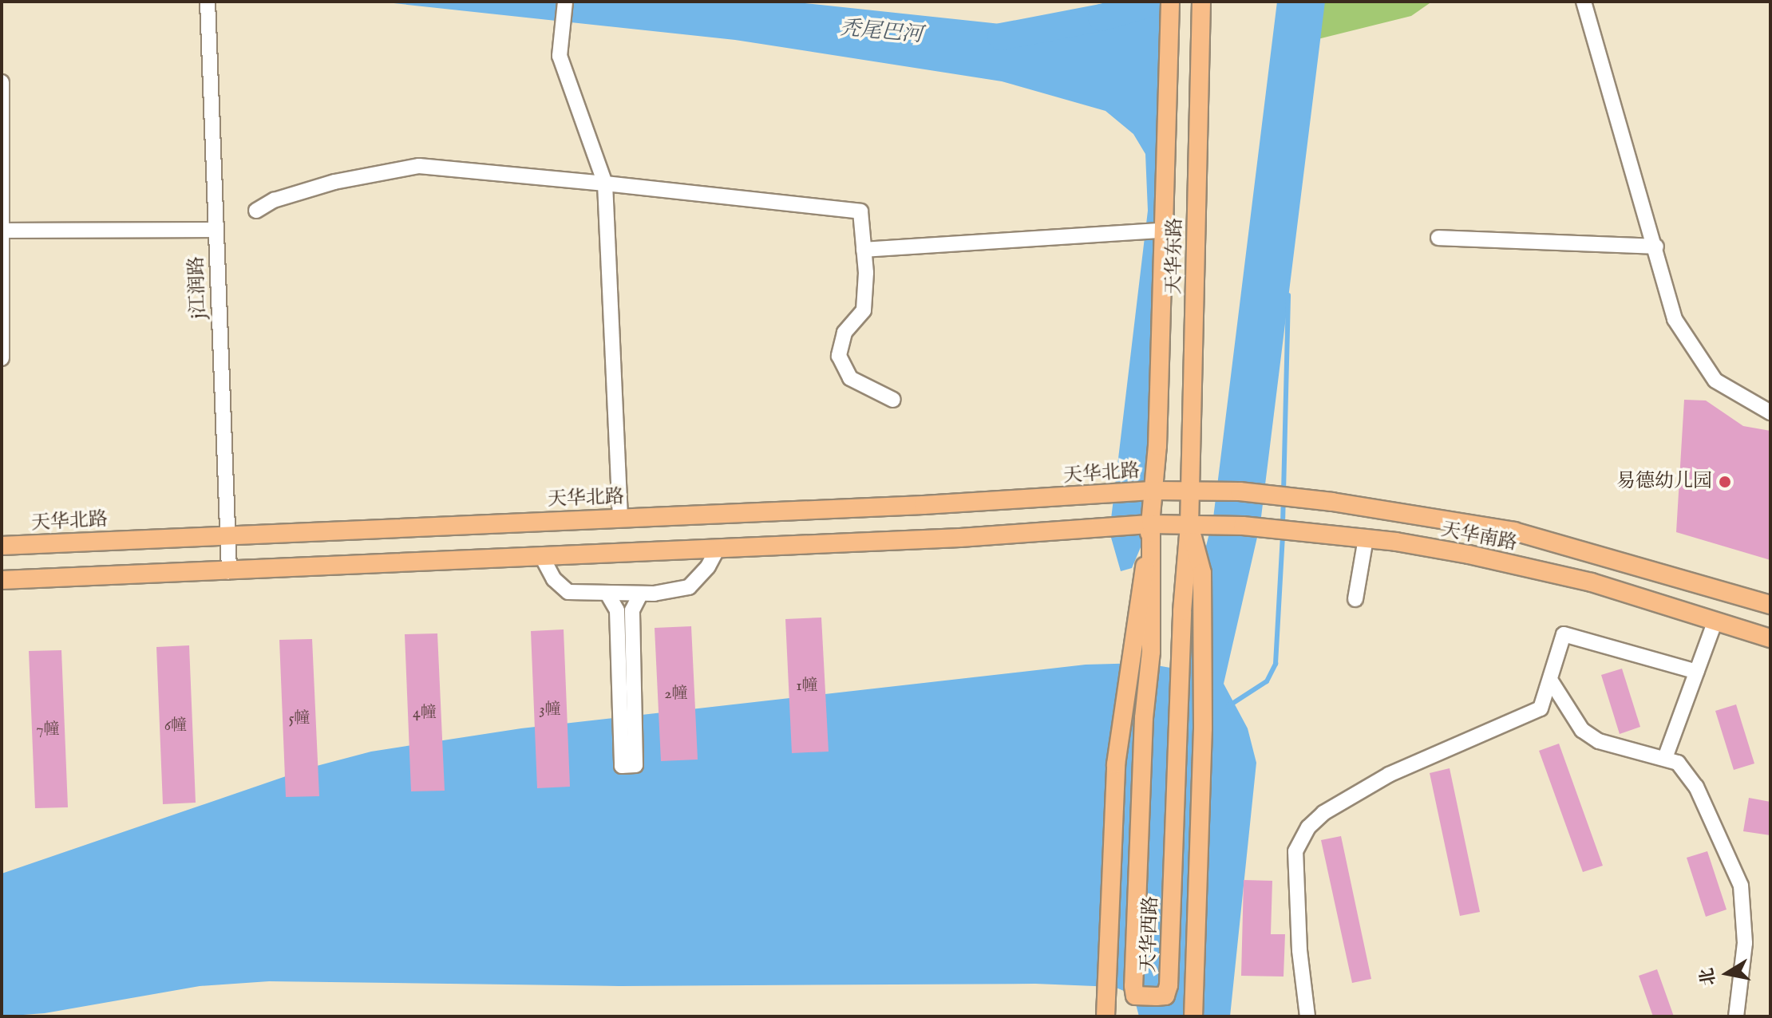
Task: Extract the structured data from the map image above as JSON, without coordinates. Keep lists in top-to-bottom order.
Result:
{
  "streets": {
    "main road": [
      "天华东路",
      "天华北路",
      "天华南路",
      "天华西路"
    ],
    "street": ["j江润路"]
  },
  "crossings": [
    ["天华东路", "天华北路"],
    ["天华东路", "天华南路"],
    ["天华东路", "天华西路"],
    ["j江润路", "天华北路"],
    ["天华北路", "天华南路"],
    ["天华南路", "天华西路"]
  ],
  "water": ["秃尾巴河"],
  "places": ["易德幼儿园"],
  "house_numbers": [
    "1幢",
    "2幢",
    "3幢",
    "4幢",
    "5幢",
    "6幢",
    "7幢"
  ],
  "north": "left"
}
